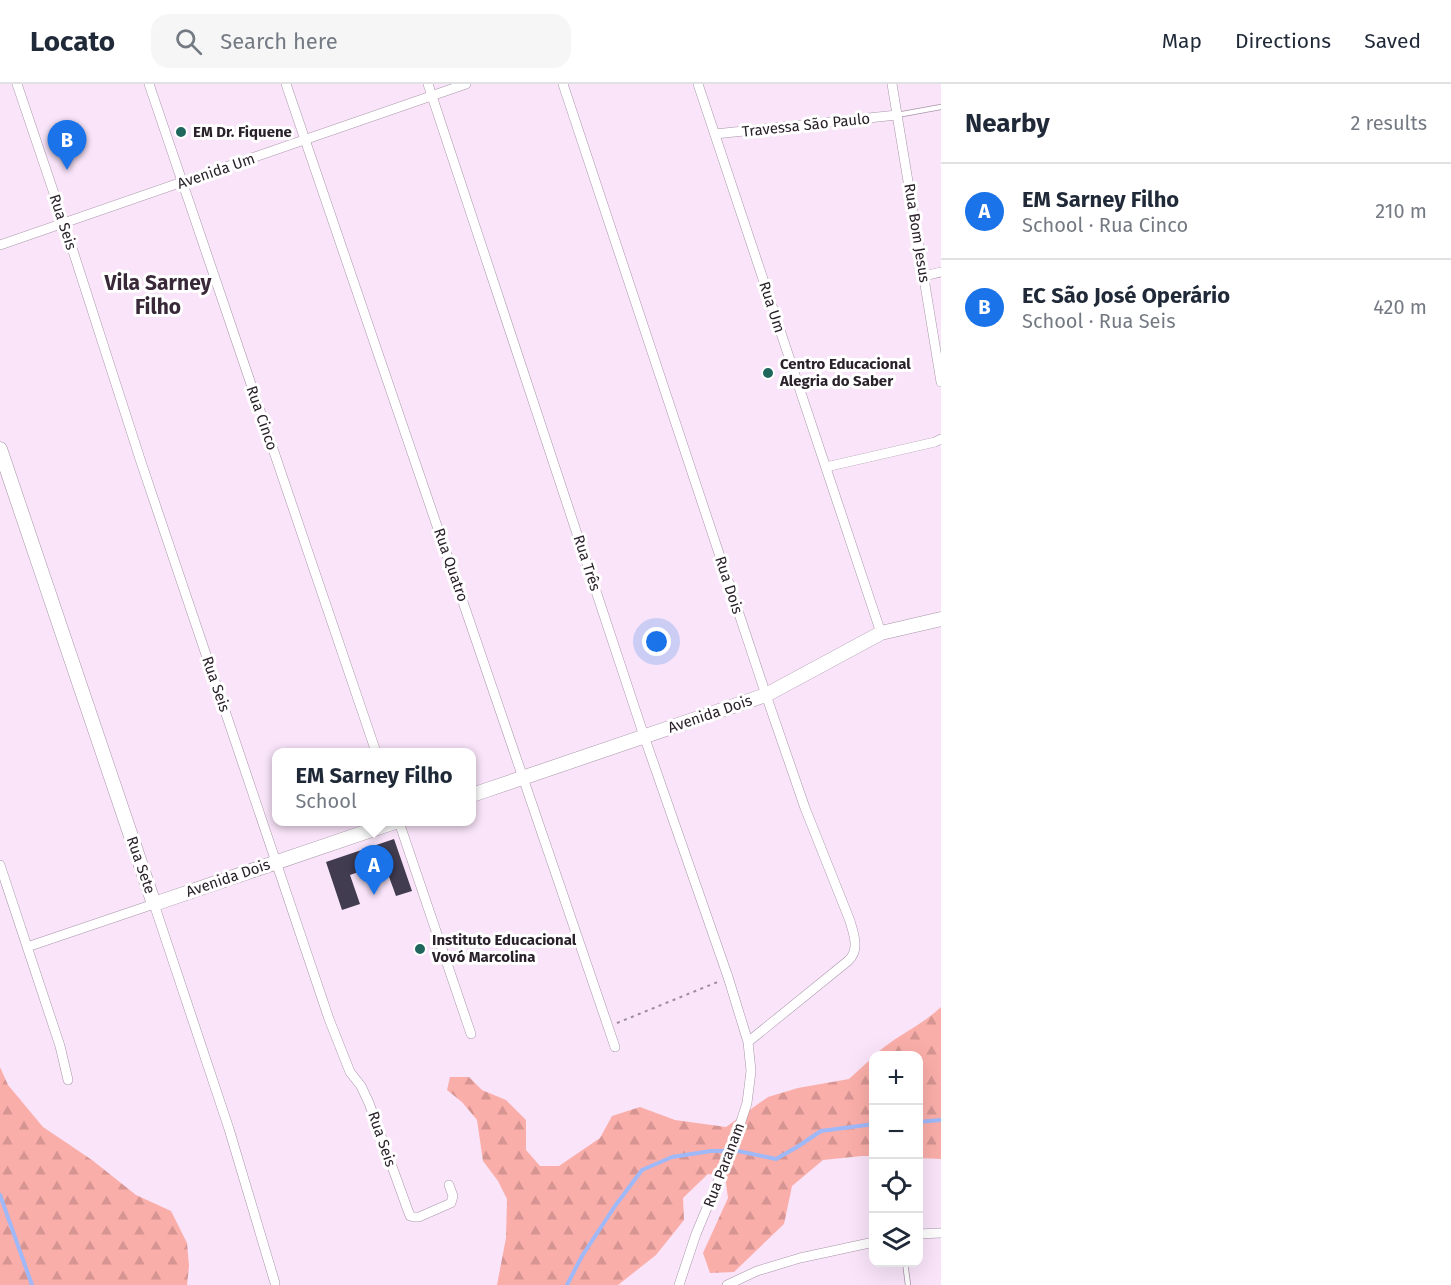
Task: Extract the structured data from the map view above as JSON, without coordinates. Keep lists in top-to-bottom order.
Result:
{
  "streets": {
    "street": [
      "Travessa São Paulo",
      "Avenida Um",
      "Rua Seis",
      "Rua Bom Jesus",
      "Rua Um",
      "Rua Cinco",
      "Rua Três",
      "Rua Quatro",
      "Rua Dois",
      "Avenida Dois",
      "Rua Sete",
      "Rua Paranam"
    ]
  },
  "crossings": [
    ["Travessa São Paulo", "Rua Bom Jesus"],
    ["Travessa São Paulo", "Rua Um"],
    ["Avenida Um", "Rua Seis"],
    ["Avenida Um", "Rua Cinco"],
    ["Avenida Um", "Rua Três"],
    ["Avenida Um", "Rua Quatro"],
    ["Rua Seis", "Avenida Dois"],
    ["Rua Um", "Avenida Dois"],
    ["Rua Três", "Rua Dois"],
    ["Rua Três", "Avenida Dois"],
    ["Rua Três", "Rua Paranam"],
    ["Rua Quatro", "Avenida Dois"],
    ["Rua Dois", "Avenida Dois"],
    ["Rua Dois", "Rua Paranam"],
    ["Avenida Dois", "Rua Sete"]
  ],
  "districts": ["Vila Sarney Filho"],
  "places": ["EM Dr. Fiquene", "Centro Educacional Alegria do Saber", "Instituto Educacional Vovó Marcolina"],
  "page": {
    "header": "Locato",
    "search": "Search here",
    "nav": ["Map", "Directions", "Saved"],
    "heading": ["Nearby", "2 results"],
    "pins": ["B", "A"],
    "list": [
      {
        "mark": "A",
        "name": "EM Sarney Filho",
        "note": "School · Rua Cinco",
        "value": "210 m"
      },
      {
        "mark": "B",
        "name": "EC São José Operário",
        "note": "School · Rua Seis",
        "value": "420 m"
      }
    ],
    "popup": ["EM Sarney Filho", "School"],
    "map_buttons": ["+", "−"]
  }
}
